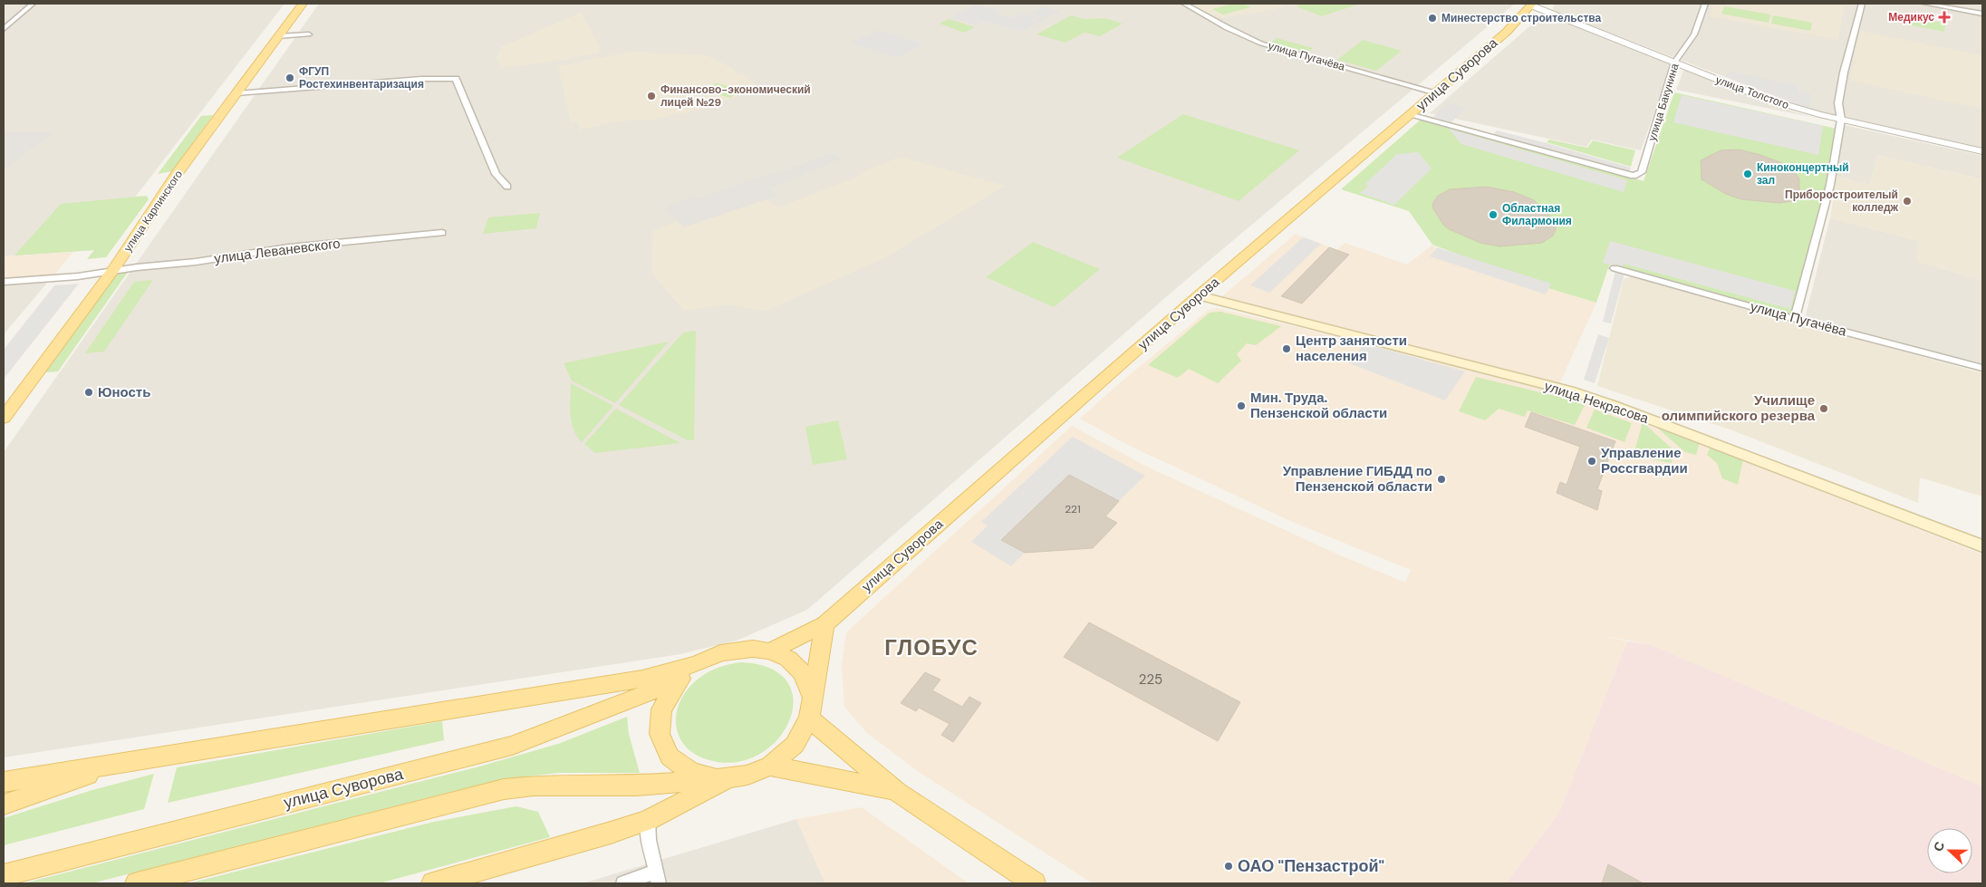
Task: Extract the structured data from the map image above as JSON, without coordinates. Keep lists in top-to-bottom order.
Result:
{
  "streets": {
    "main road": ["улица Суворова", "улица Карпинского", "улица Некрасова"],
    "street": [
      "улица Пугачёва",
      "улица Толстого",
      "улица Бакунина",
      "улица Леваневского"
    ]
  },
  "crossings": [
    ["улица Пугачёва", "улица Суворова"],
    ["улица Суворова", "улица Толстого"],
    ["улица Суворова", "улица Бакунина"],
    ["улица Суворова", "улица Некрасова"],
    ["улица Толстого", "улица Бакунина"],
    ["улица Карпинского", "улица Леваневского"]
  ],
  "districts": ["ГЛОБУС"],
  "places": {
    "health": ["Медикус"],
    "other": [
      "Минестерство строительства",
      "ФГУП Ростехинвентаризация",
      "Финансово-экономический лицей №29",
      "Киноконцертный зал",
      "Приборостроителый колледж",
      "Областная Филармония",
      "Центр занятости населения",
      "Юность",
      "Мин. Труда. Пензенской области",
      "Училище олимпийского резерва",
      "Управление Россгвардии",
      "Управление ГИБДД по Пензенской области",
      "ОАО \"Пензастрой\""
    ]
  },
  "house_numbers": ["221", "225"],
  "north": "left"
}
